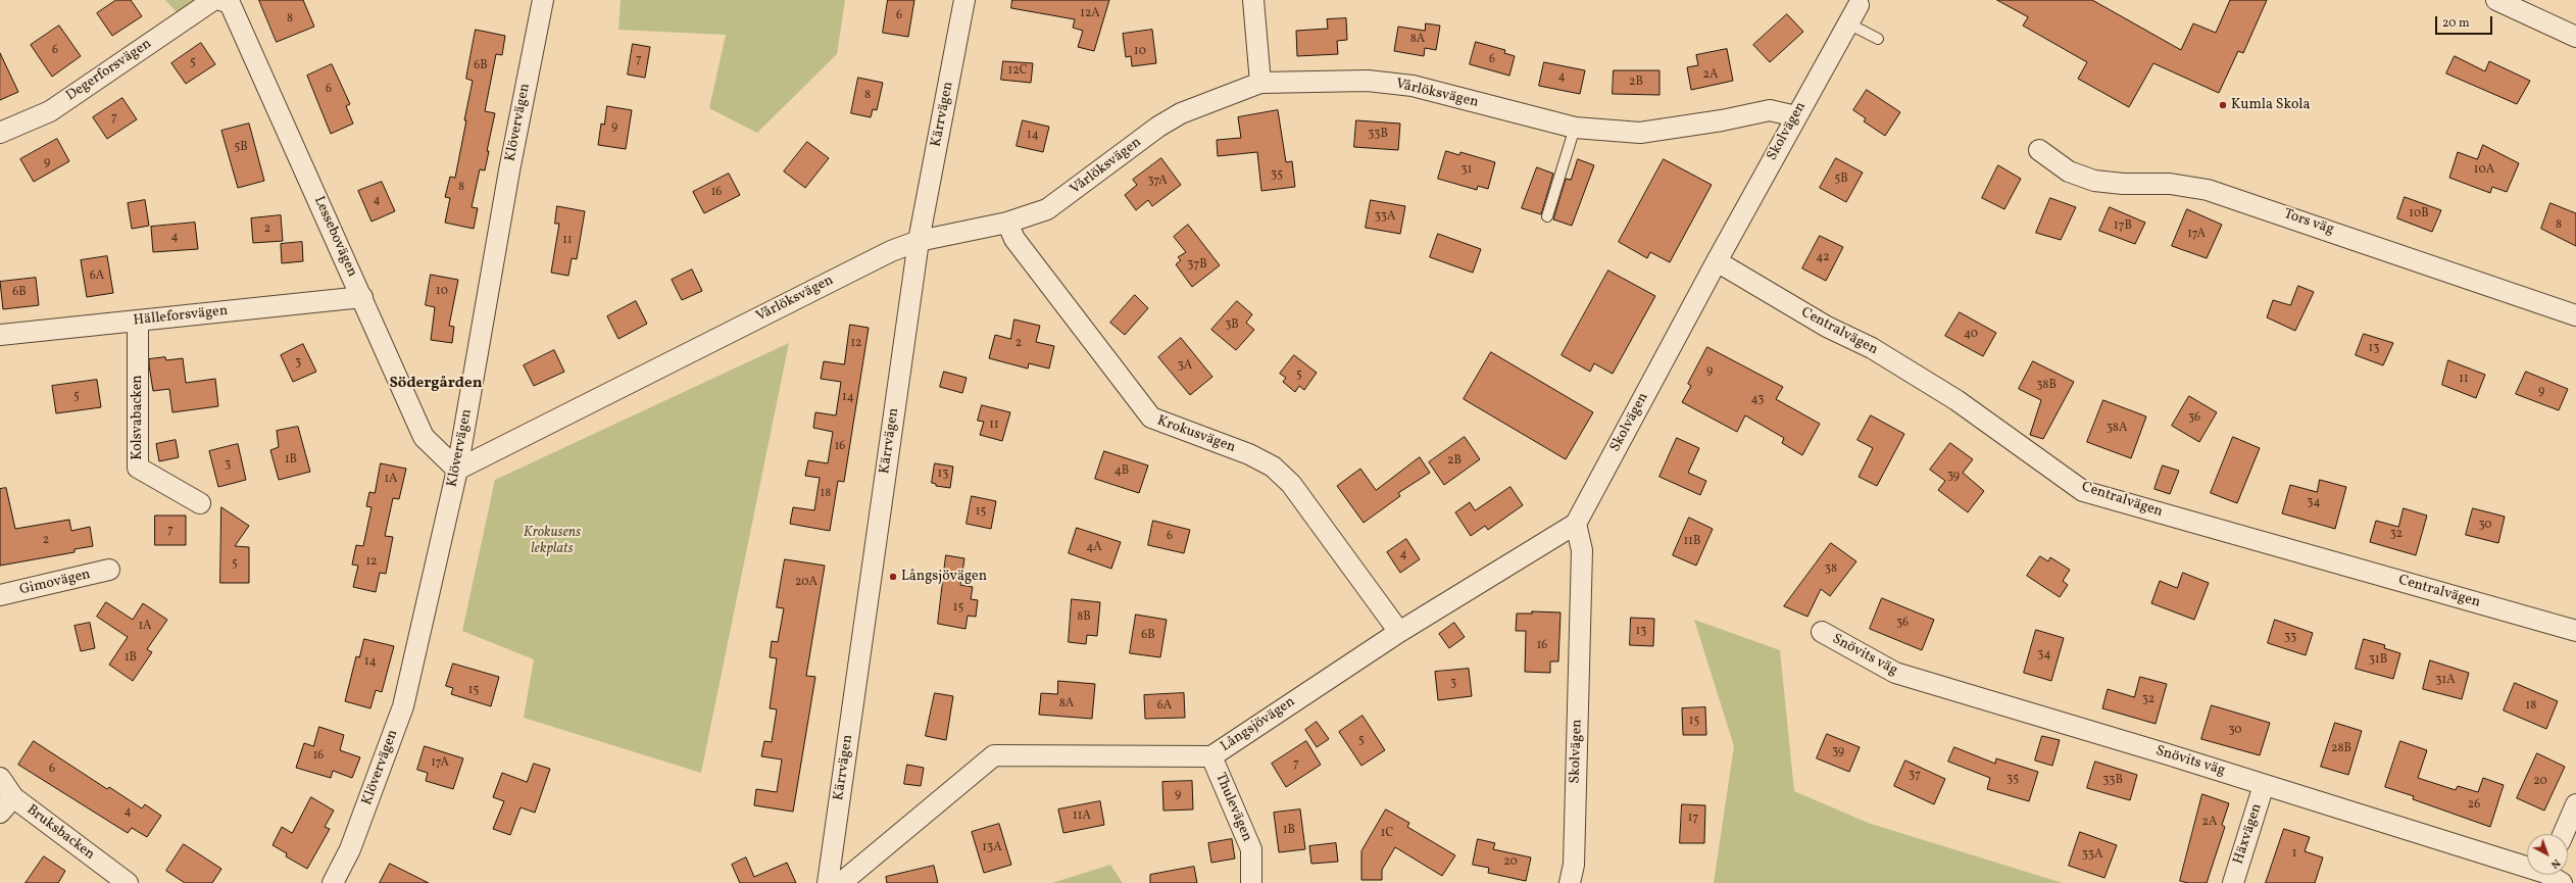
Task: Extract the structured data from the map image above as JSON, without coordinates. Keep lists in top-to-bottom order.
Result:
{
  "streets": {
    "street": [
      "Degerforsvägen",
      "Vårlöksvägen",
      "Kärrvägen",
      "Klövervägen",
      "Skolvägen",
      "Tors väg",
      "Lessebovägen",
      "Hälleforsvägen",
      "Centralvägen",
      "Kolsvabacken",
      "Krokusvägen",
      "Gimovägen",
      "Snövits väg",
      "Långsjövägen",
      "Thulevägen",
      "Bruksbacken",
      "Häxvägen"
    ]
  },
  "crossings": [
    ["Vårlöksvägen", "Kärrvägen"],
    ["Vårlöksvägen", "Klövervägen"],
    ["Vårlöksvägen", "Skolvägen"],
    ["Vårlöksvägen", "Lessebovägen"],
    ["Vårlöksvägen", "Krokusvägen"],
    ["Klövervägen", "Lessebovägen"],
    ["Skolvägen", "Centralvägen"],
    ["Skolvägen", "Långsjövägen"],
    ["Lessebovägen", "Hälleforsvägen"],
    ["Hälleforsvägen", "Kolsvabacken"],
    ["Krokusvägen", "Långsjövägen"],
    ["Snövits väg", "Häxvägen"],
    ["Långsjövägen", "Thulevägen"]
  ],
  "districts": ["Södergården"],
  "parks": ["Krokusens lekplats"],
  "places": ["Kumla Skola", "Långsjövägen"],
  "house_numbers": [
    "12A",
    "6",
    "8",
    "8A",
    "6",
    "10",
    "7",
    "6",
    "5",
    "6B",
    "12C",
    "2A",
    "4",
    "2B",
    "6",
    "8",
    "7",
    "9",
    "33B",
    "14",
    "5B",
    "9",
    "31",
    "10A",
    "35",
    "5B",
    "37A",
    "8",
    "16",
    "4",
    "10B",
    "33A",
    "8",
    "17B",
    "2",
    "17A",
    "4",
    "11",
    "42",
    "37B",
    "6A",
    "10",
    "6B",
    "3B",
    "40",
    "12",
    "2",
    "13",
    "3",
    "3A",
    "9",
    "5",
    "11",
    "38B",
    "9",
    "5",
    "14",
    "43",
    "36",
    "11",
    "38A",
    "16",
    "1B",
    "2B",
    "3",
    "4B",
    "13",
    "39",
    "1A",
    "18",
    "34",
    "15",
    "30",
    "7",
    "32",
    "6",
    "2",
    "11B",
    "4A",
    "4",
    "12",
    "5",
    "38",
    "20A",
    "15",
    "8B",
    "36",
    "1A",
    "13",
    "6B",
    "33",
    "16",
    "34",
    "1B",
    "31B",
    "14",
    "31A",
    "3",
    "15",
    "32",
    "8A",
    "6A",
    "18",
    "15",
    "30",
    "5",
    "28B",
    "39",
    "16",
    "17A",
    "7",
    "6",
    "37",
    "35",
    "33B",
    "20",
    "9",
    "26",
    "4",
    "11A",
    "17",
    "2A",
    "1B",
    "1C",
    "13A",
    "1",
    "33A",
    "20"
  ],
  "scale_bar": "20 m",
  "north": "bottom right"
}
